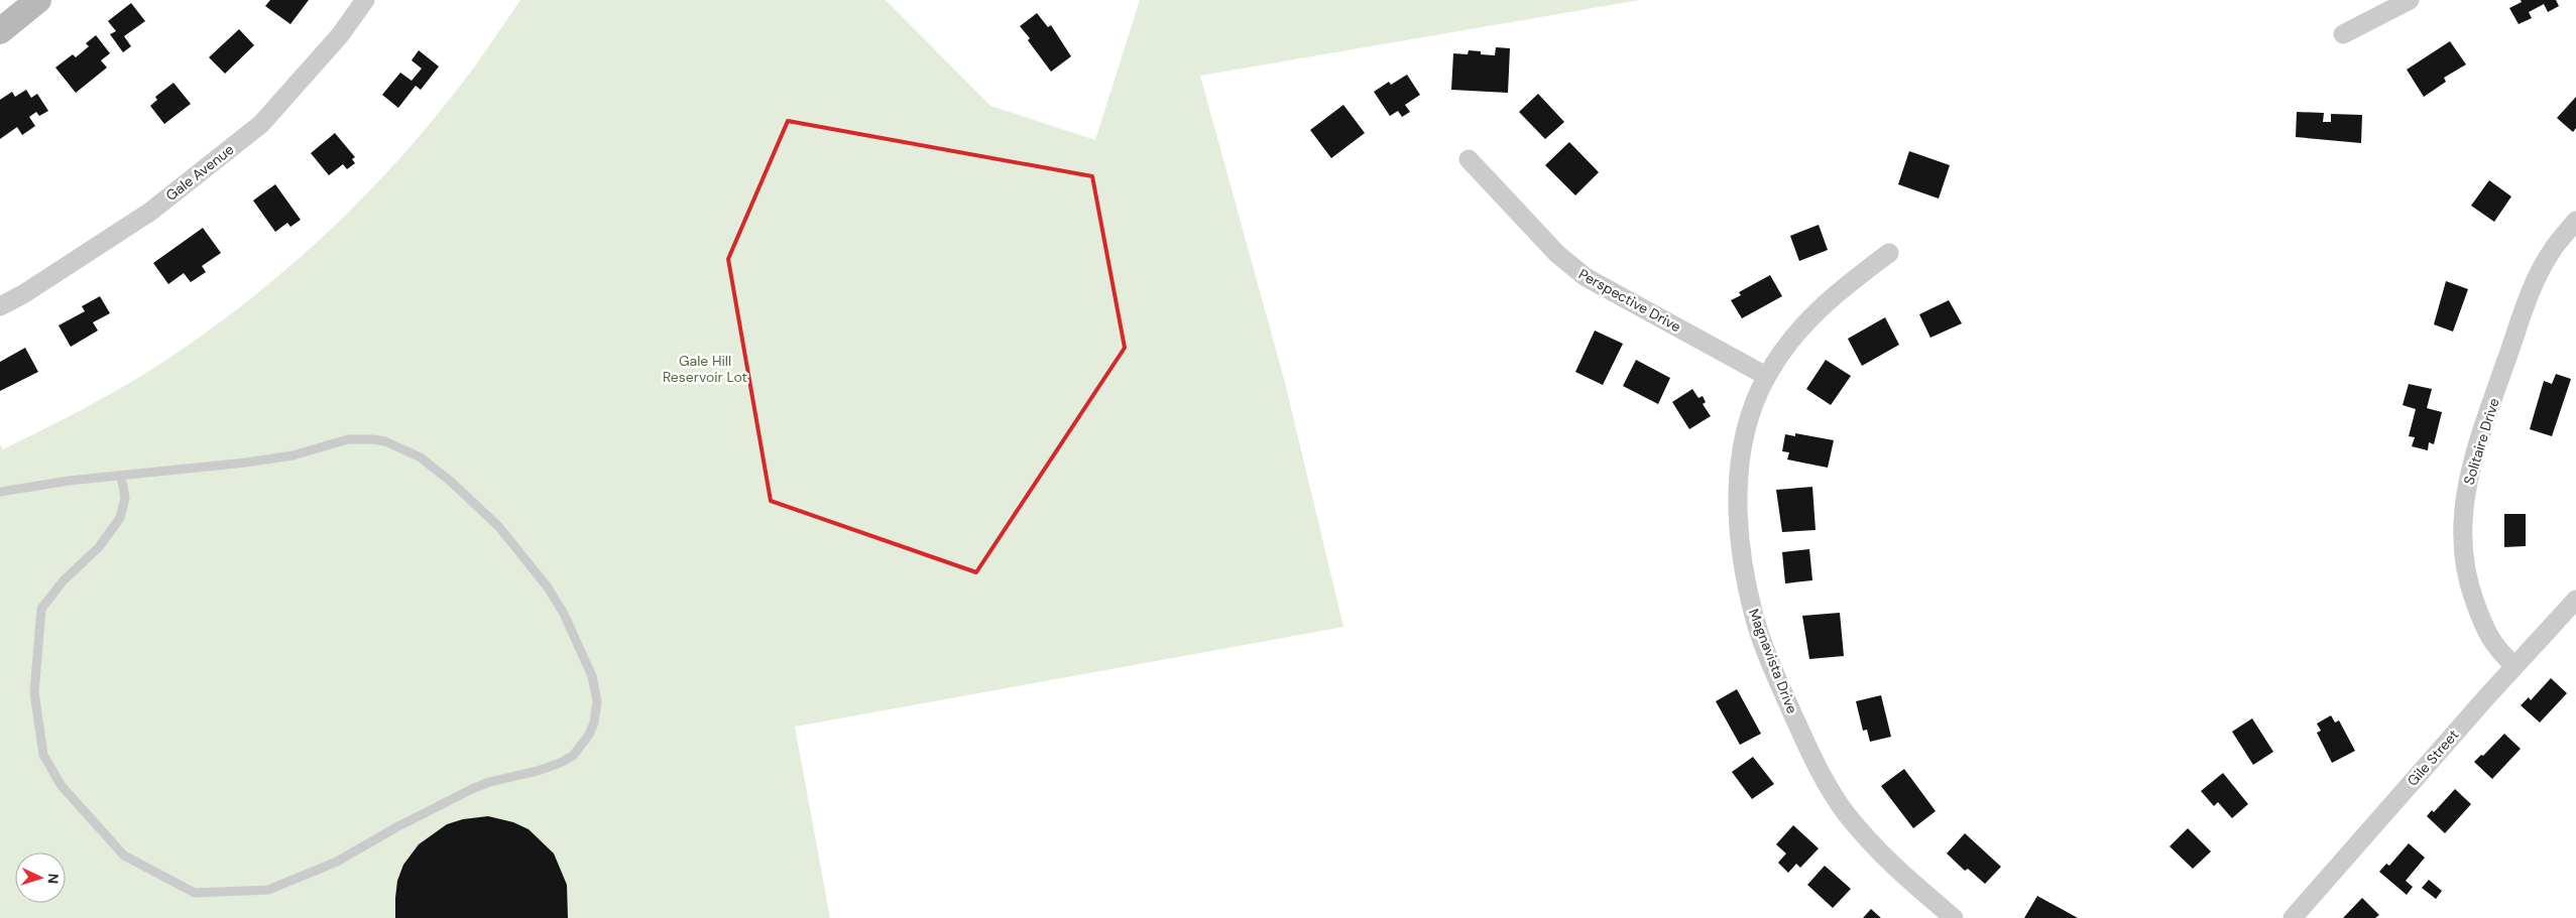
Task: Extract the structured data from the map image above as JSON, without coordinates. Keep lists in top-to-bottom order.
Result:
{
  "streets": {
    "street": [
      "Gale Avenue",
      "Perspective Drive",
      "Solitaire Drive",
      "Magnavista Drive",
      "Gile Street"
    ]
  },
  "crossings": [
    ["Perspective Drive", "Magnavista Drive"],
    ["Solitaire Drive", "Gile Street"]
  ],
  "parks": ["Gale Hill Reservoir Lot"],
  "north": "right"
}
